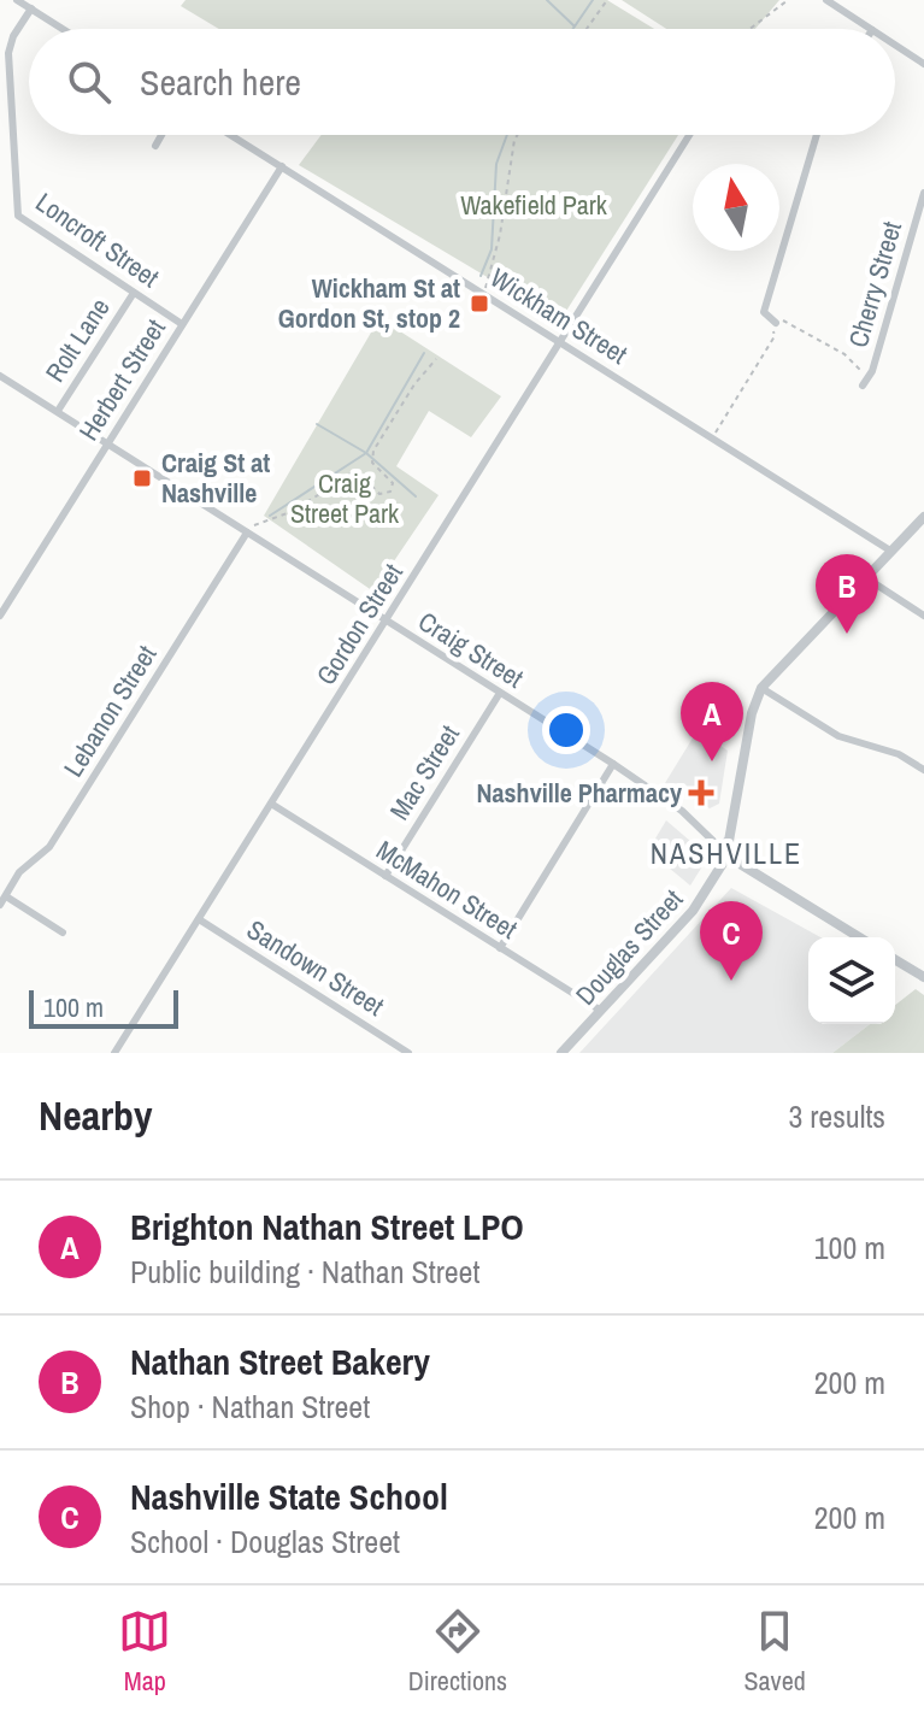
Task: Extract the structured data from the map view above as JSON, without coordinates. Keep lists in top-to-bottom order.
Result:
{
  "streets": {
    "street": [
      "Loncroft Street",
      "Cherry Street",
      "Wickham Street",
      "Rolt Lane",
      "Herbert Street",
      "Gordon Street",
      "Craig Street",
      "Lebanon Street",
      "Mac Street",
      "McMahon Street",
      "Douglas Street",
      "Sandown Street"
    ]
  },
  "crossings": [
    ["Loncroft Street", "Rolt Lane"],
    ["Loncroft Street", "Herbert Street"],
    ["Wickham Street", "Herbert Street"],
    ["Wickham Street", "Gordon Street"],
    ["Rolt Lane", "Craig Street"],
    ["Herbert Street", "Craig Street"],
    ["Gordon Street", "Craig Street"],
    ["Gordon Street", "McMahon Street"],
    ["Gordon Street", "Sandown Street"],
    ["Craig Street", "Lebanon Street"],
    ["Craig Street", "Mac Street"],
    ["Craig Street", "Douglas Street"],
    ["Mac Street", "McMahon Street"],
    ["McMahon Street", "Douglas Street"]
  ],
  "districts": ["NASHVILLE"],
  "parks": ["Wakefield Park", "Craig Street Park"],
  "places": {
    "transit": ["Wickham St at Gordon St, stop 2", "Craig St at Nashville"],
    "health": ["Nashville Pharmacy"]
  },
  "scale_bar": "100 m",
  "north": "top",
  "page": {
    "search": "Search here",
    "pins": ["B", "A", "C"],
    "scale": "100 m",
    "heading": ["Nearby", "3 results"],
    "list": [
      {
        "mark": "A",
        "name": "Brighton Nathan Street LPO",
        "note": "Public building · Nathan Street",
        "value": "100 m"
      },
      {
        "mark": "B",
        "name": "Nathan Street Bakery",
        "note": "Shop · Nathan Street",
        "value": "200 m"
      },
      {
        "mark": "C",
        "name": "Nashville State School",
        "note": "School · Douglas Street",
        "value": "200 m"
      }
    ],
    "nav": ["Map", "Directions", "Saved"]
  }
}
